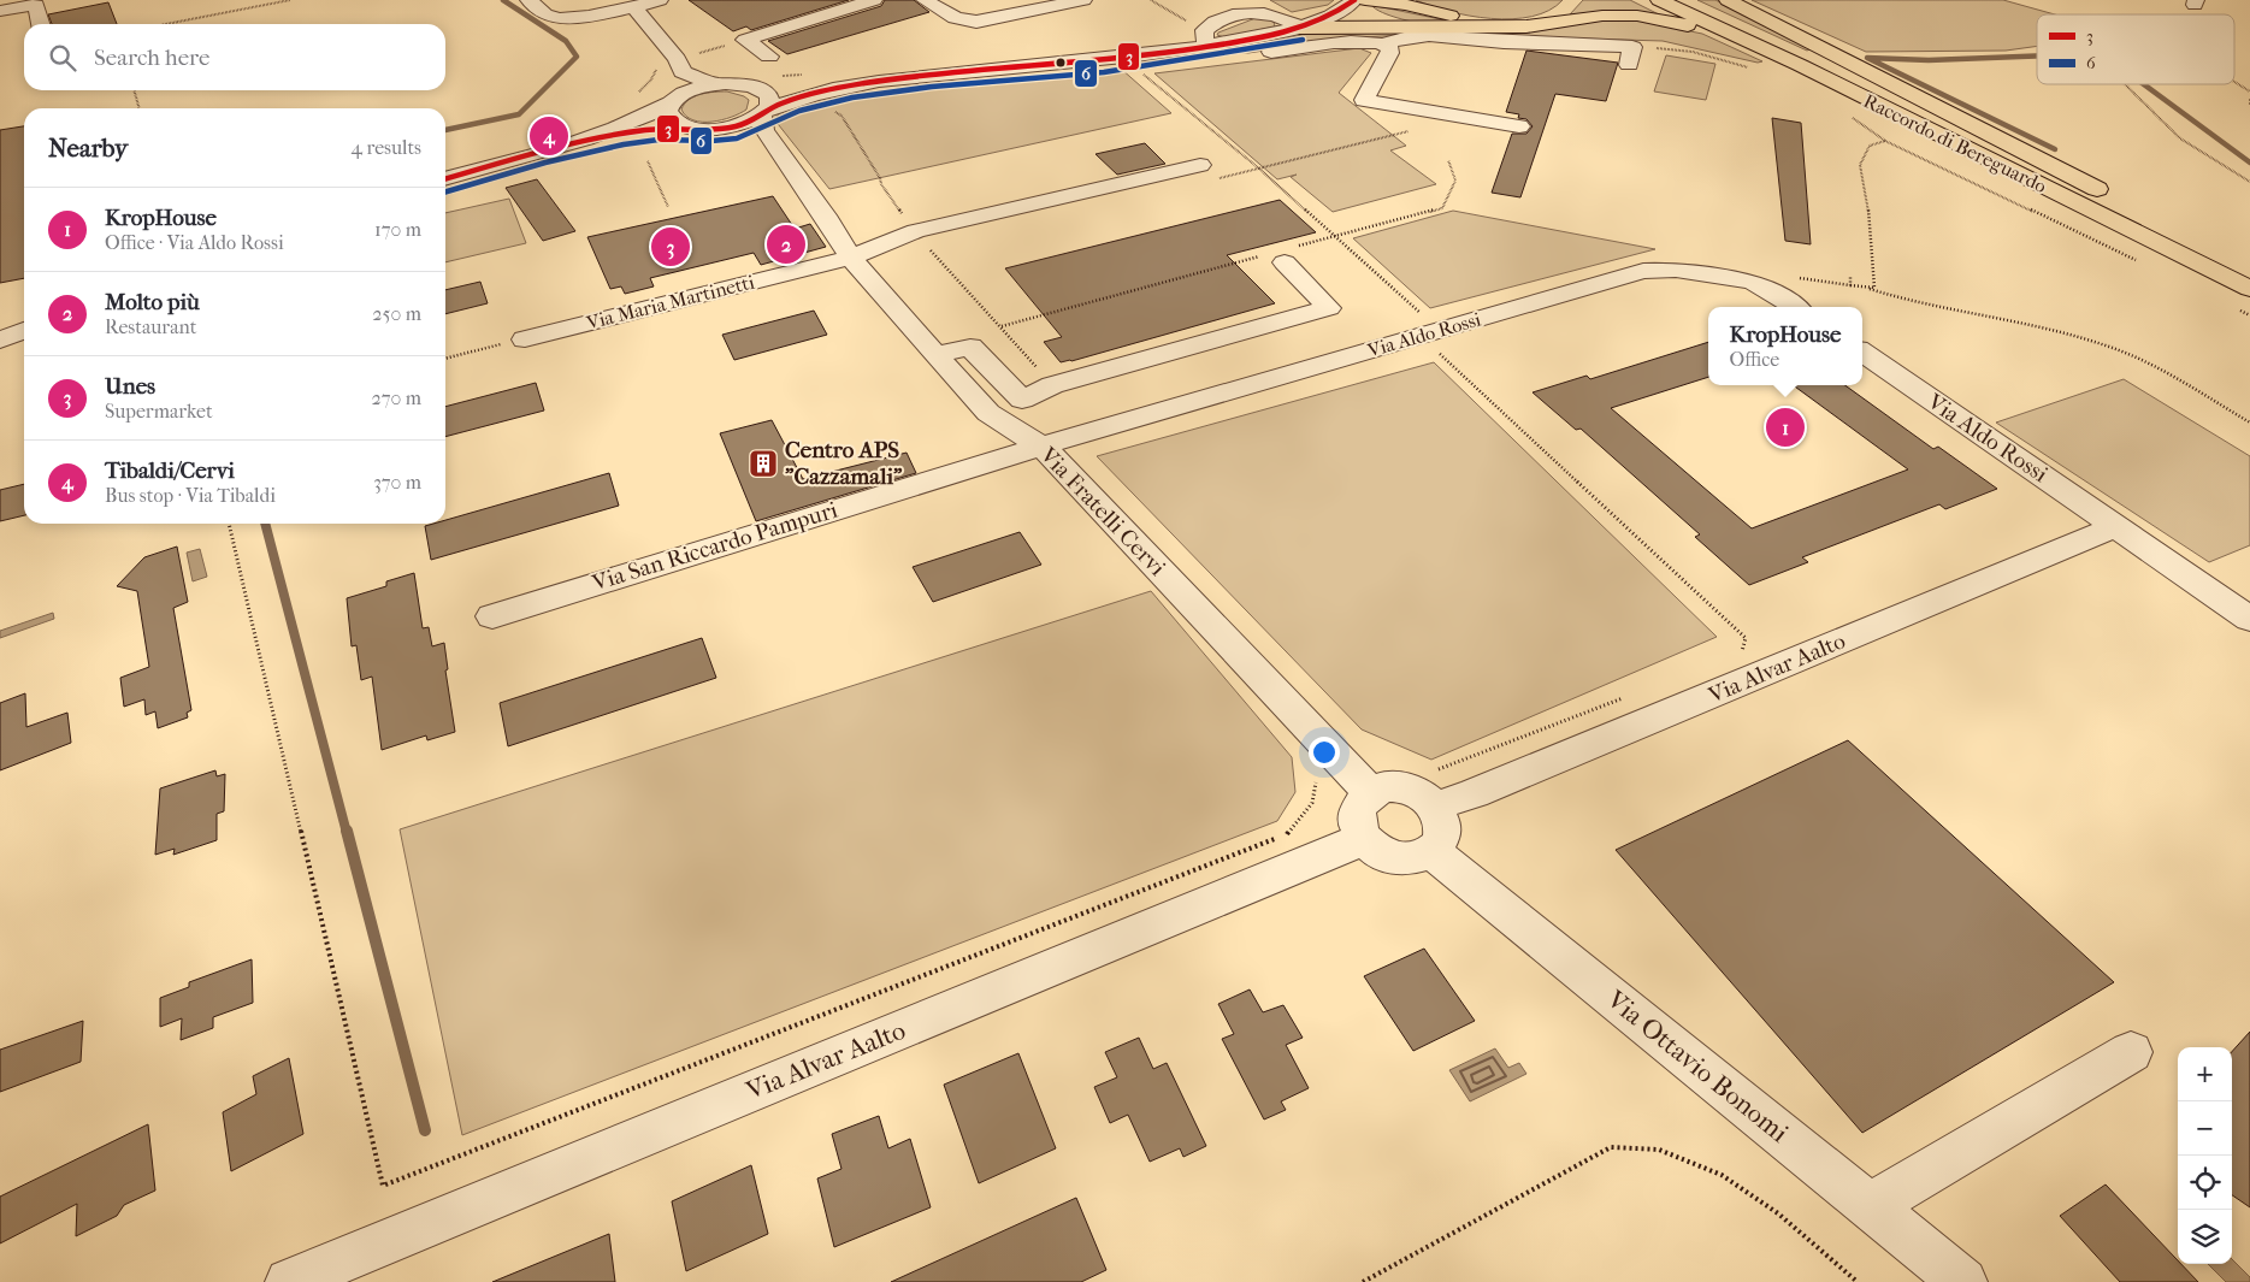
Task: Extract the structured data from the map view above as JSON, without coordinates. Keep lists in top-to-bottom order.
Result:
{
  "streets": {
    "highway": ["Raccordo di Bereguardo"],
    "street": [
      "Via Maria Martinetti",
      "Via Aldo Rossi",
      "Via Fratelli Cervi",
      "Via San Riccardo Pampuri",
      "Via Alvar Aalto",
      "Via Ottavio Bonomi"
    ]
  },
  "crossings": [
    ["Via Maria Martinetti", "Via Fratelli Cervi"],
    ["Via Aldo Rossi", "Via Fratelli Cervi"],
    ["Via Aldo Rossi", "Via San Riccardo Pampuri"],
    ["Via Aldo Rossi", "Via Alvar Aalto"],
    ["Via Fratelli Cervi", "Via San Riccardo Pampuri"],
    ["Via Fratelli Cervi", "Via Alvar Aalto"],
    ["Via Fratelli Cervi", "Via Ottavio Bonomi"],
    ["Via Alvar Aalto", "Via Ottavio Bonomi"]
  ],
  "places": {
    "building": ["Centro APS \"Cazzamali\""]
  },
  "lines": ["transit line 3", "transit line 6"],
  "legend": ["3", "6"],
  "page": {
    "search": "Search here",
    "heading": ["Nearby", "4 results"],
    "pins": [
      "4",
      "2",
      "3",
      "1"
    ],
    "list": [
      {
        "mark": "1",
        "name": "KropHouse",
        "note": "Office · Via Aldo Rossi",
        "value": "170 m"
      },
      {
        "mark": "2",
        "name": "Molto più",
        "note": "Restaurant",
        "value": "250 m"
      },
      {
        "mark": "3",
        "name": "Unes",
        "note": "Supermarket",
        "value": "270 m"
      },
      {
        "mark": "4",
        "name": "Tibaldi/Cervi",
        "note": "Bus stop · Via Tibaldi",
        "value": "370 m"
      }
    ],
    "popup": ["KropHouse", "Office"],
    "map_buttons": ["+", "−"]
  }
}
